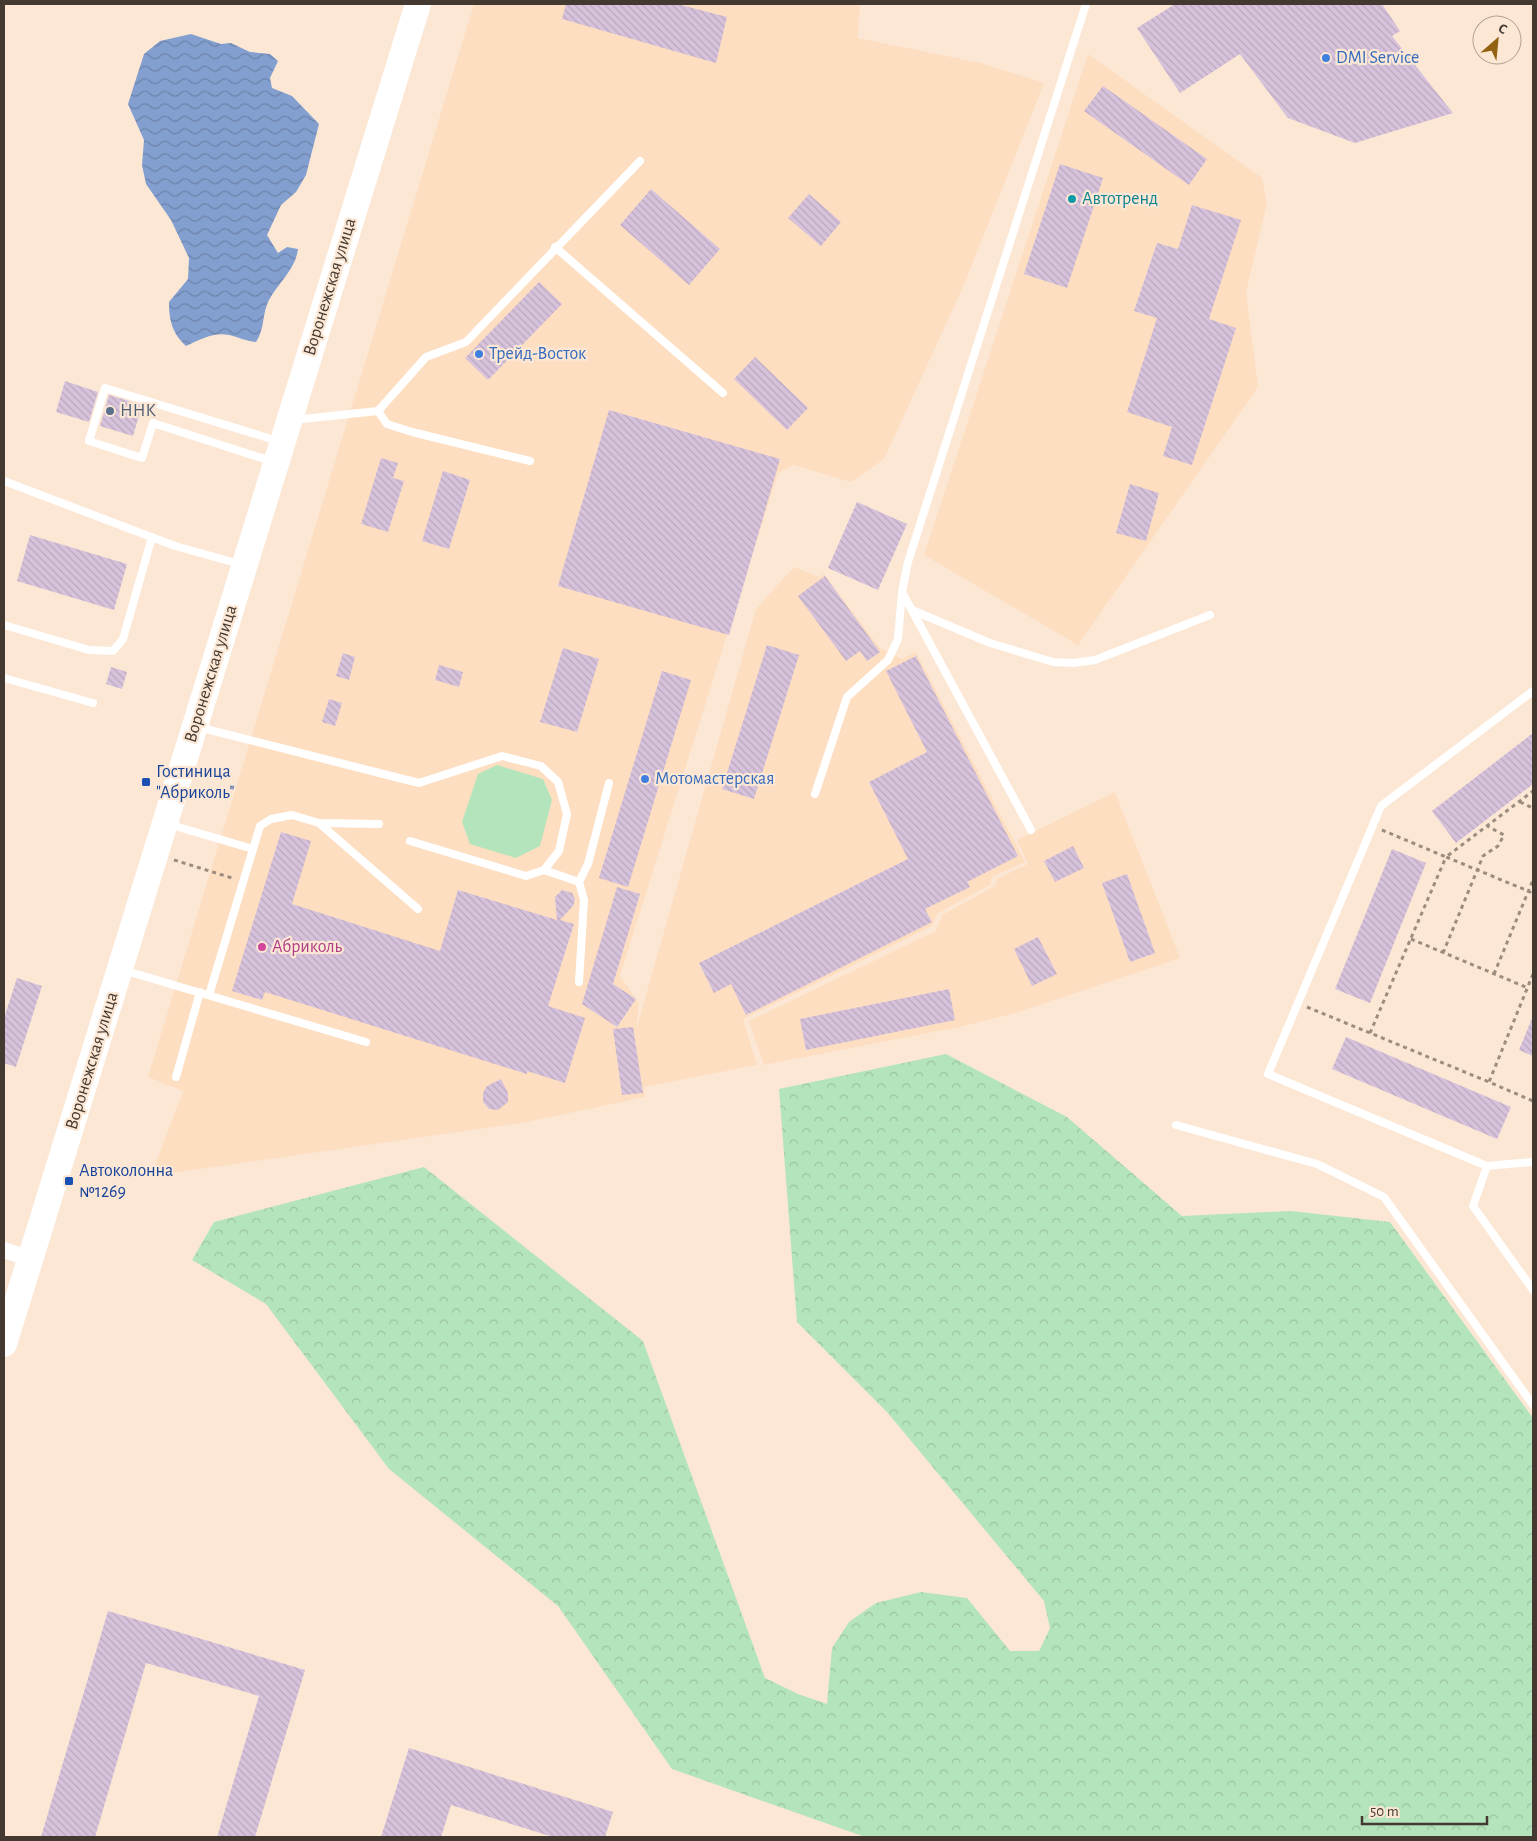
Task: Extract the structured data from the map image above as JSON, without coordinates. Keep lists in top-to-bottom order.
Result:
{
  "streets": {
    "highway": ["Воронежская улица"]
  },
  "places": {
    "other": [
      "DMI Service",
      "Автотренд",
      "Трейд-Восток",
      "ННК",
      "Мотомастерская",
      "Абриколь"
    ],
    "transit": ["Гостиница \"Абриколь\"", "Автоколонна №1269"]
  },
  "scale_bar": "50 m",
  "north": "top right"
}
